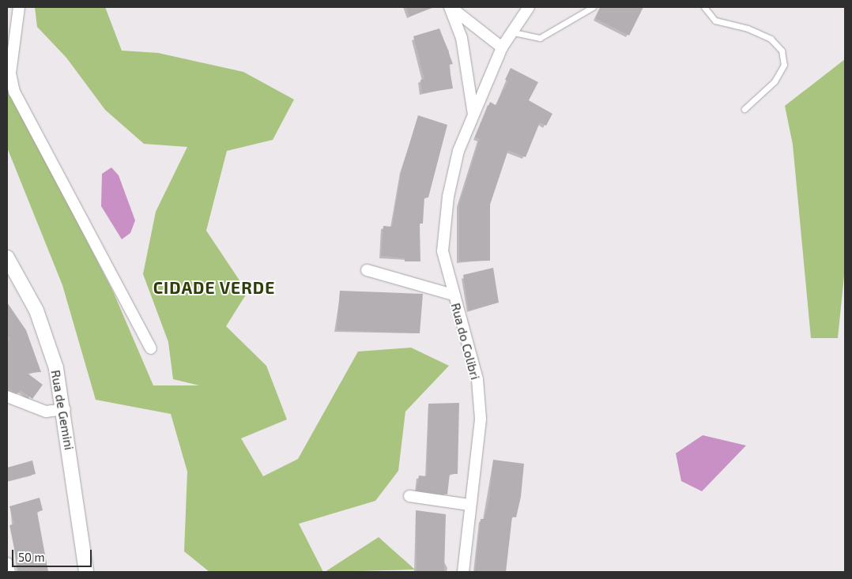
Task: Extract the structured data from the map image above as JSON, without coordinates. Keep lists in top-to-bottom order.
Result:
{
  "streets": {
    "street": ["Rua do Colibri", "Rua de Gemini"]
  },
  "districts": ["CIDADE VERDE"],
  "scale_bar": "50 m"
}
